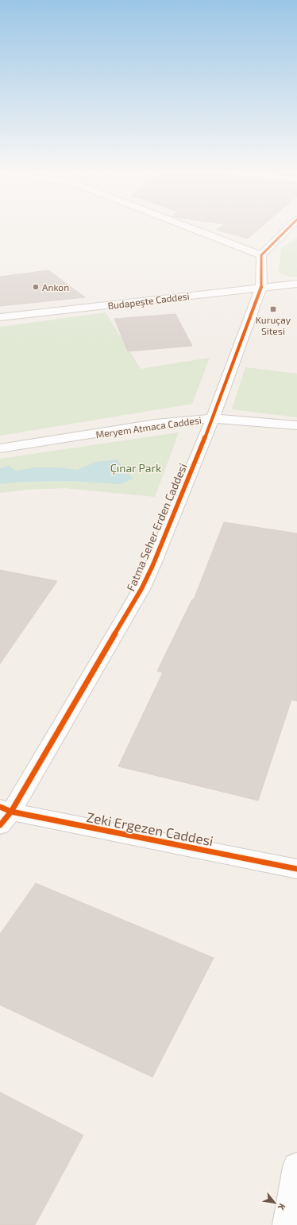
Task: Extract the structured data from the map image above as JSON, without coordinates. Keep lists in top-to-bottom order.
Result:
{
  "streets": {
    "street": [
      "Budapeşte Caddesi",
      "Meryem Atmaca Caddesi",
      "Fatma Seher Erden Caddesi",
      "Zeki Ergezen Caddesi"
    ]
  },
  "crossings": [
    ["Budapeşte Caddesi", "Fatma Seher Erden Caddesi"],
    ["Meryem Atmaca Caddesi", "Fatma Seher Erden Caddesi"],
    ["Fatma Seher Erden Caddesi", "Zeki Ergezen Caddesi"]
  ],
  "parks": ["Çınar Park"],
  "places": {
    "other": ["Ankon"],
    "transit": ["Kuruçay Sitesi"]
  },
  "north": "bottom right"
}
